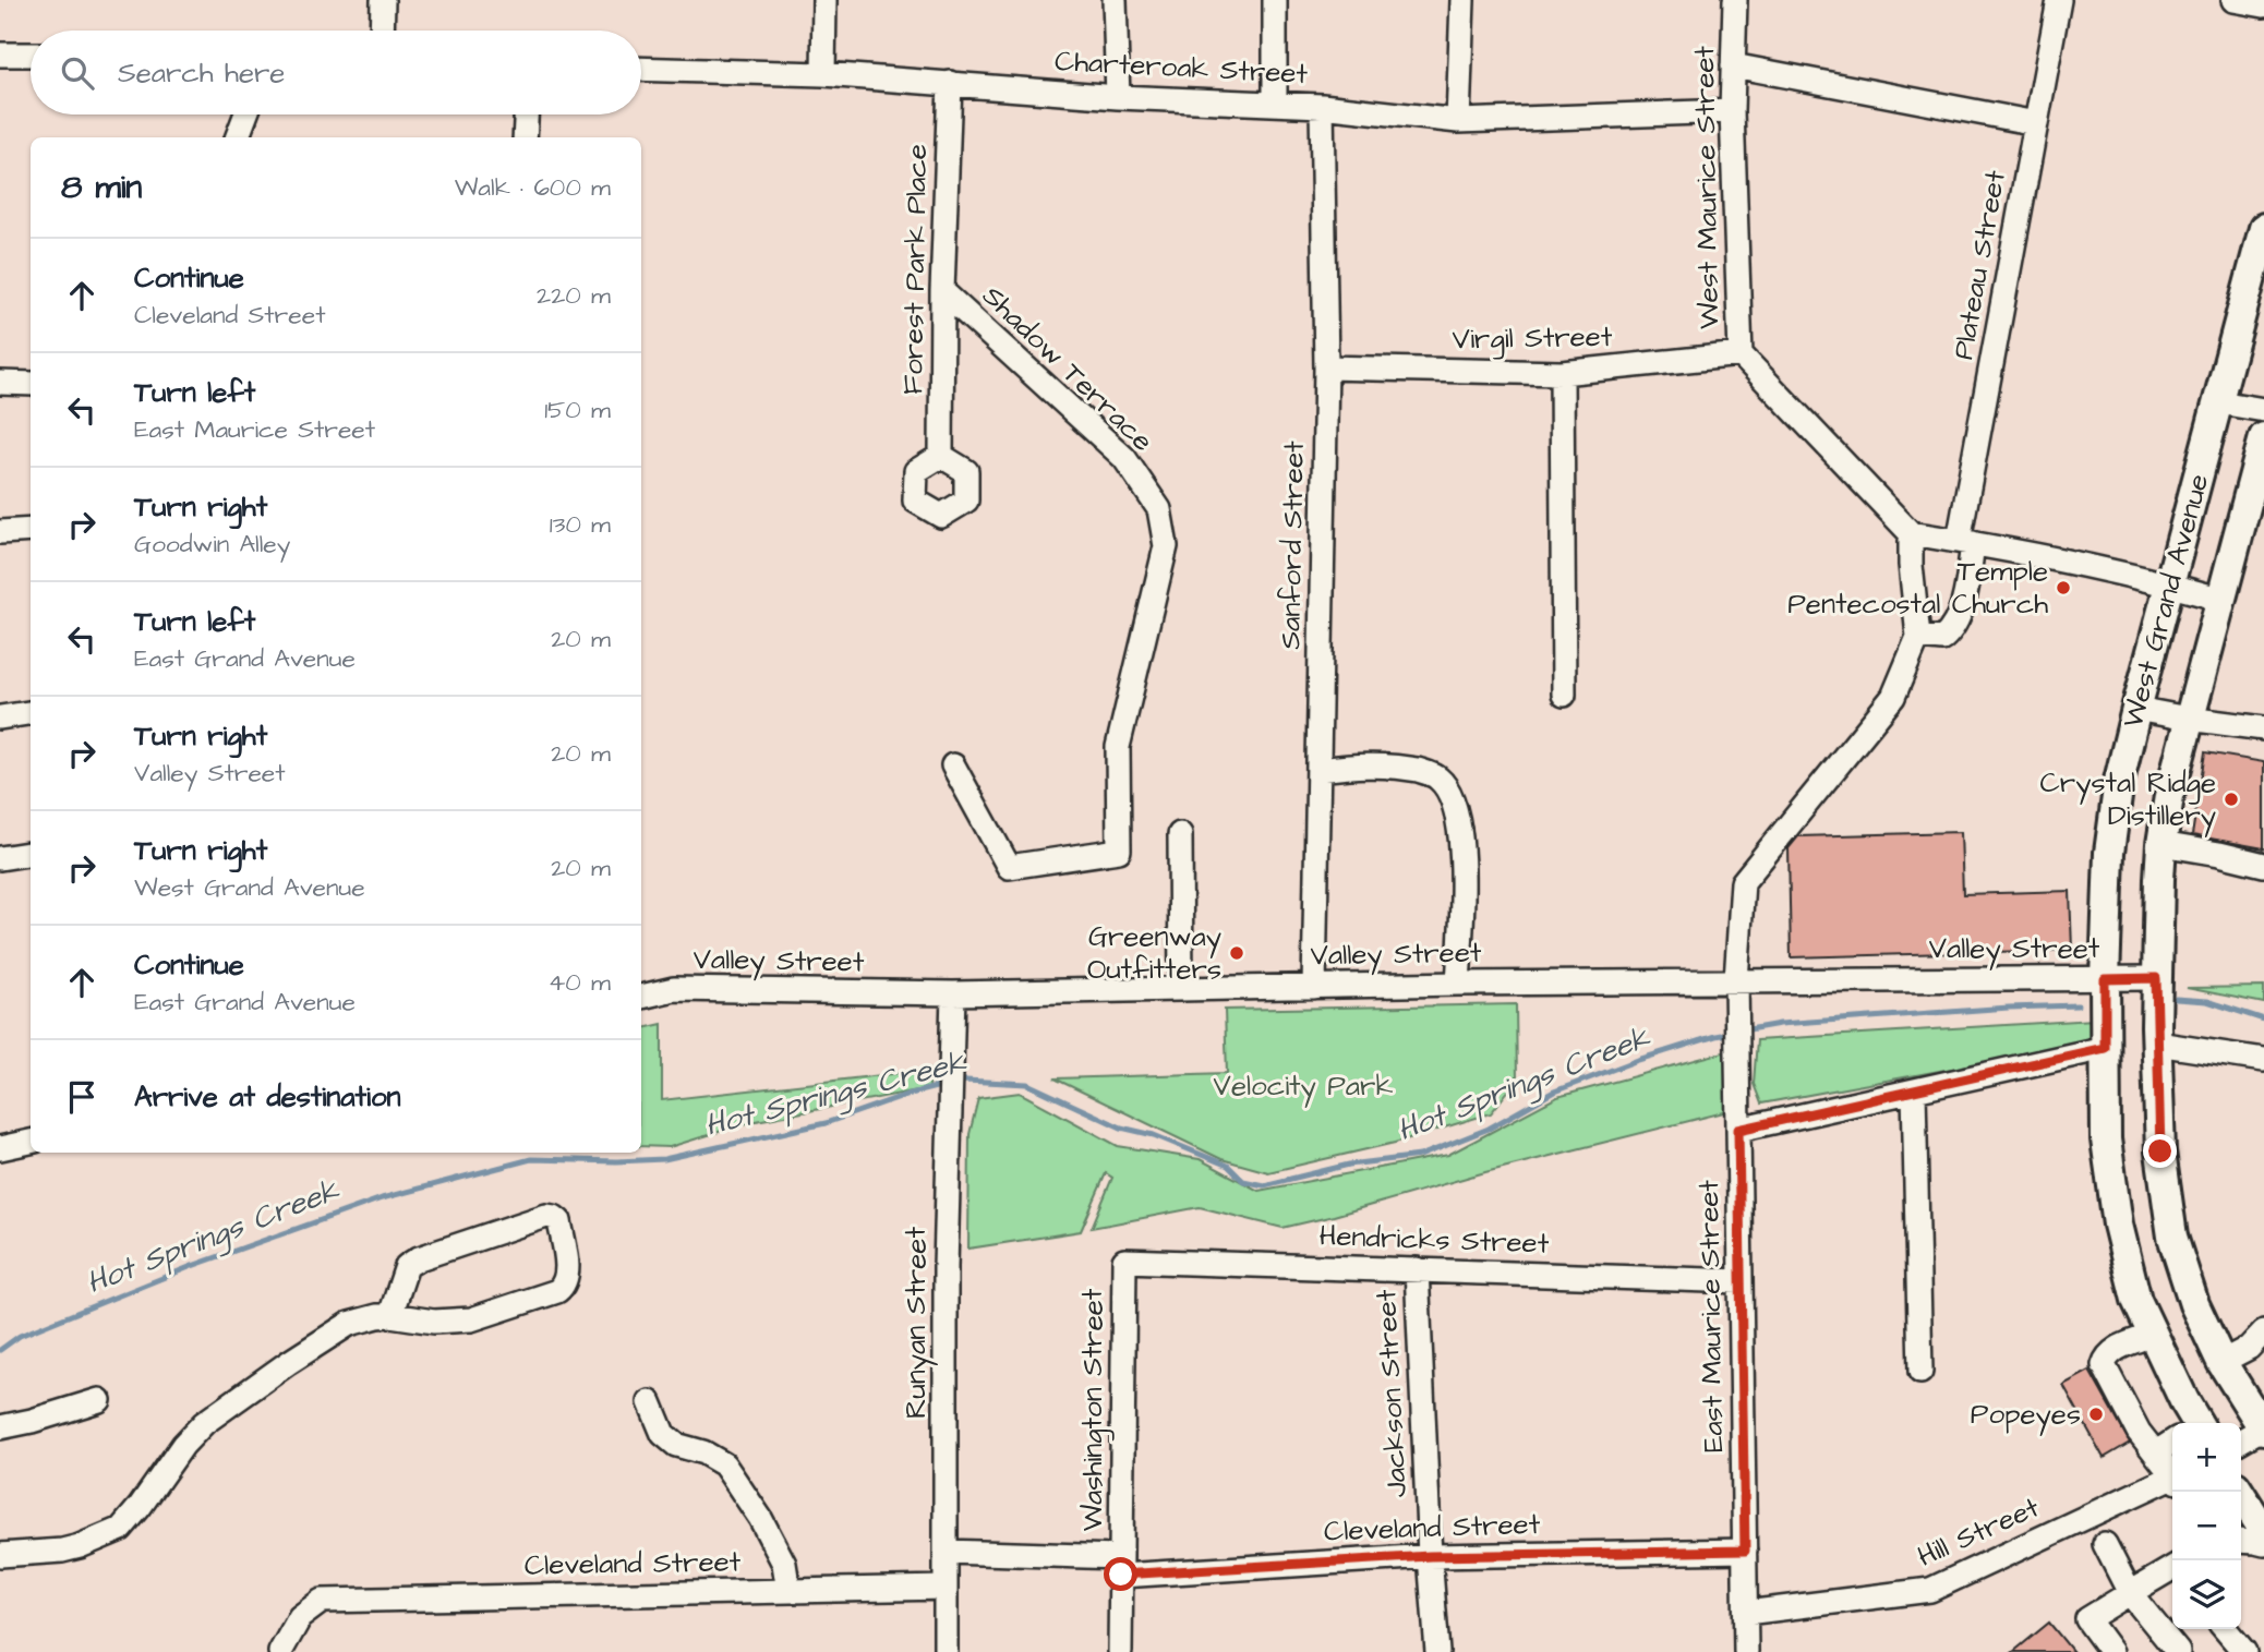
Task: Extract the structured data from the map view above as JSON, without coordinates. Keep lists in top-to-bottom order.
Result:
{
  "streets": {
    "main road": ["West Grand Avenue"],
    "street": [
      "Charteroak Street",
      "West Maurice Street",
      "Plateau Street",
      "Forest Park Place",
      "Virgil Street",
      "Shadow Terrace",
      "Sanford Street",
      "Valley Street",
      "Hendricks Street",
      "East Maurice Street",
      "Runyan Street",
      "Jackson Street",
      "Washington Street",
      "Cleveland Street",
      "Hill Street"
    ]
  },
  "crossings": [
    ["Charteroak Street", "West Maurice Street"],
    ["Charteroak Street", "Forest Park Place"],
    ["Charteroak Street", "Sanford Street"],
    ["West Maurice Street", "Virgil Street"],
    ["Forest Park Place", "Shadow Terrace"],
    ["Virgil Street", "Sanford Street"],
    ["Sanford Street", "Valley Street"],
    ["West Grand Avenue", "Valley Street"],
    ["Valley Street", "East Maurice Street"],
    ["Valley Street", "Runyan Street"],
    ["Hendricks Street", "East Maurice Street"],
    ["Hendricks Street", "Jackson Street"],
    ["Hendricks Street", "Washington Street"],
    ["East Maurice Street", "Cleveland Street"],
    ["East Maurice Street", "Hill Street"],
    ["Runyan Street", "Cleveland Street"],
    ["Jackson Street", "Cleveland Street"],
    ["Washington Street", "Cleveland Street"]
  ],
  "water": ["Hot Springs Creek"],
  "parks": ["Velocity Park"],
  "places": [
    "Temple Pentecostal Church",
    "Crystal Ridge Distillery",
    "Greenway Outfitters",
    "Popeyes"
  ],
  "page": {
    "search": "Search here",
    "heading": ["8 min", "Walk · 600 m"],
    "list": [
      ["Continue", "Cleveland Street", "220 m"],
      ["Turn left", "East Maurice Street", "150 m"],
      ["Turn right", "Goodwin Alley", "130 m"],
      ["Turn left", "East Grand Avenue", "20 m"],
      ["Turn right", "Valley Street", "20 m"],
      ["Turn right", "West Grand Avenue", "20 m"],
      ["Continue", "East Grand Avenue", "40 m"],
      "Arrive at destination"
    ],
    "map_buttons": ["+", "−"]
  }
}
